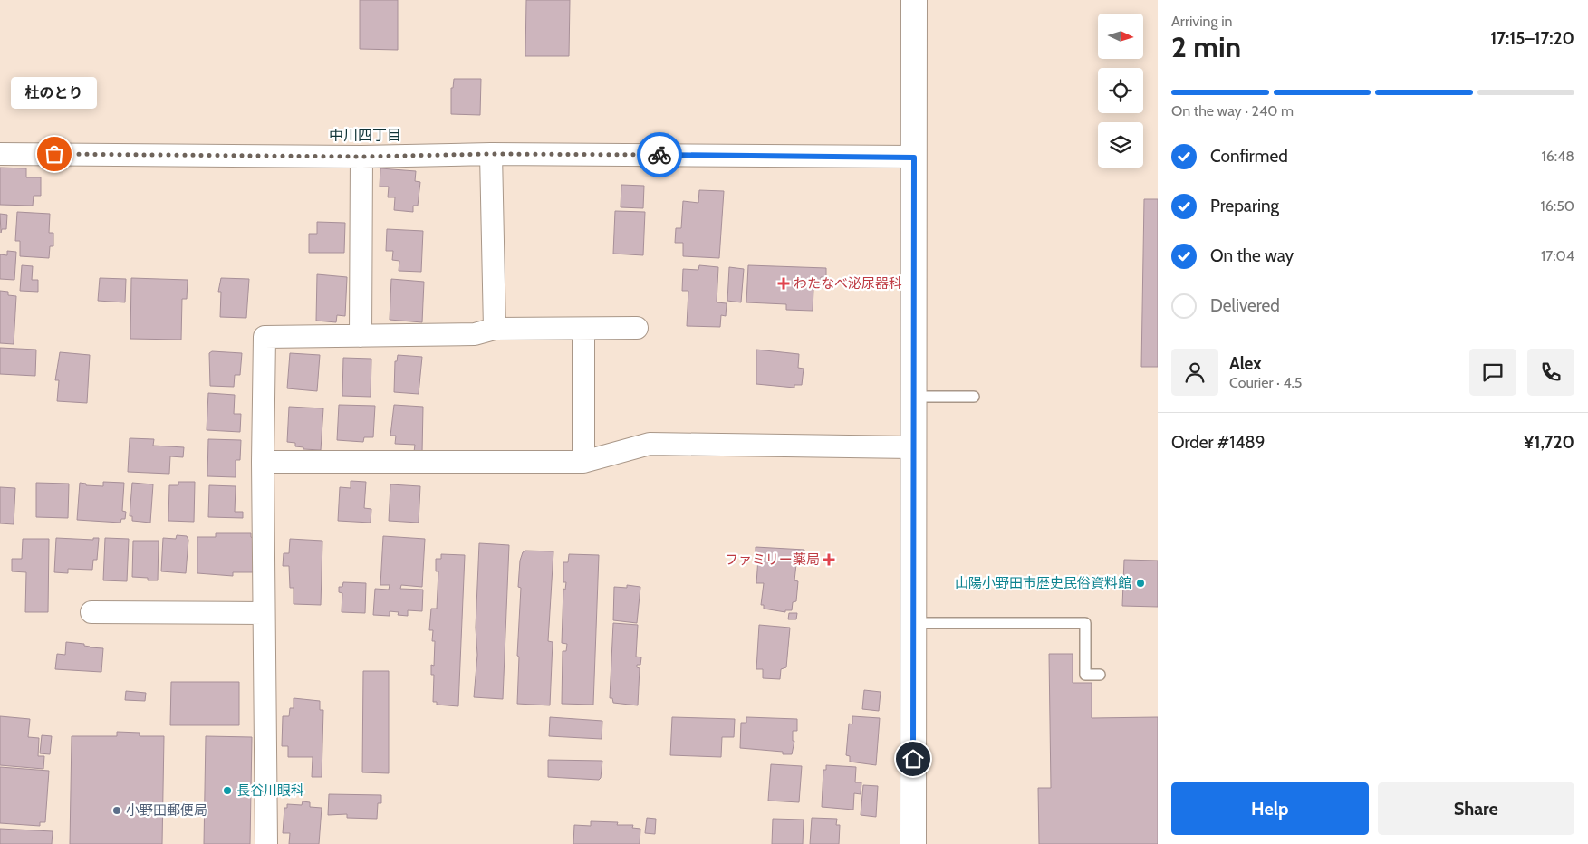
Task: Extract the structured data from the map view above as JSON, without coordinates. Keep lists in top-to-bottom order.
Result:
{
  "districts": ["中川四丁目"],
  "places": {
    "other": [
      "杜のとり",
      "山陽小野田市歴史民俗資料館",
      "長谷川眼科",
      "小野田郵便局"
    ],
    "health": ["わたなべ泌尿器科", "ファミリー薬局"]
  },
  "north": "right",
  "page": {
    "heading": ["2 min", "Arriving in", "17:15–17:20"],
    "panel": [
      "Alex",
      "Courier · 4.5",
      "Order #1489",
      "¥1,720"
    ],
    "bubble": "杜のとり",
    "bar": "On the way · 240 m",
    "list": [
      ["Confirmed", "16:48"],
      ["Preparing", "16:50"],
      ["On the way", "17:04"],
      "Delivered"
    ],
    "buttons": ["Help", "Share"]
  }
}
